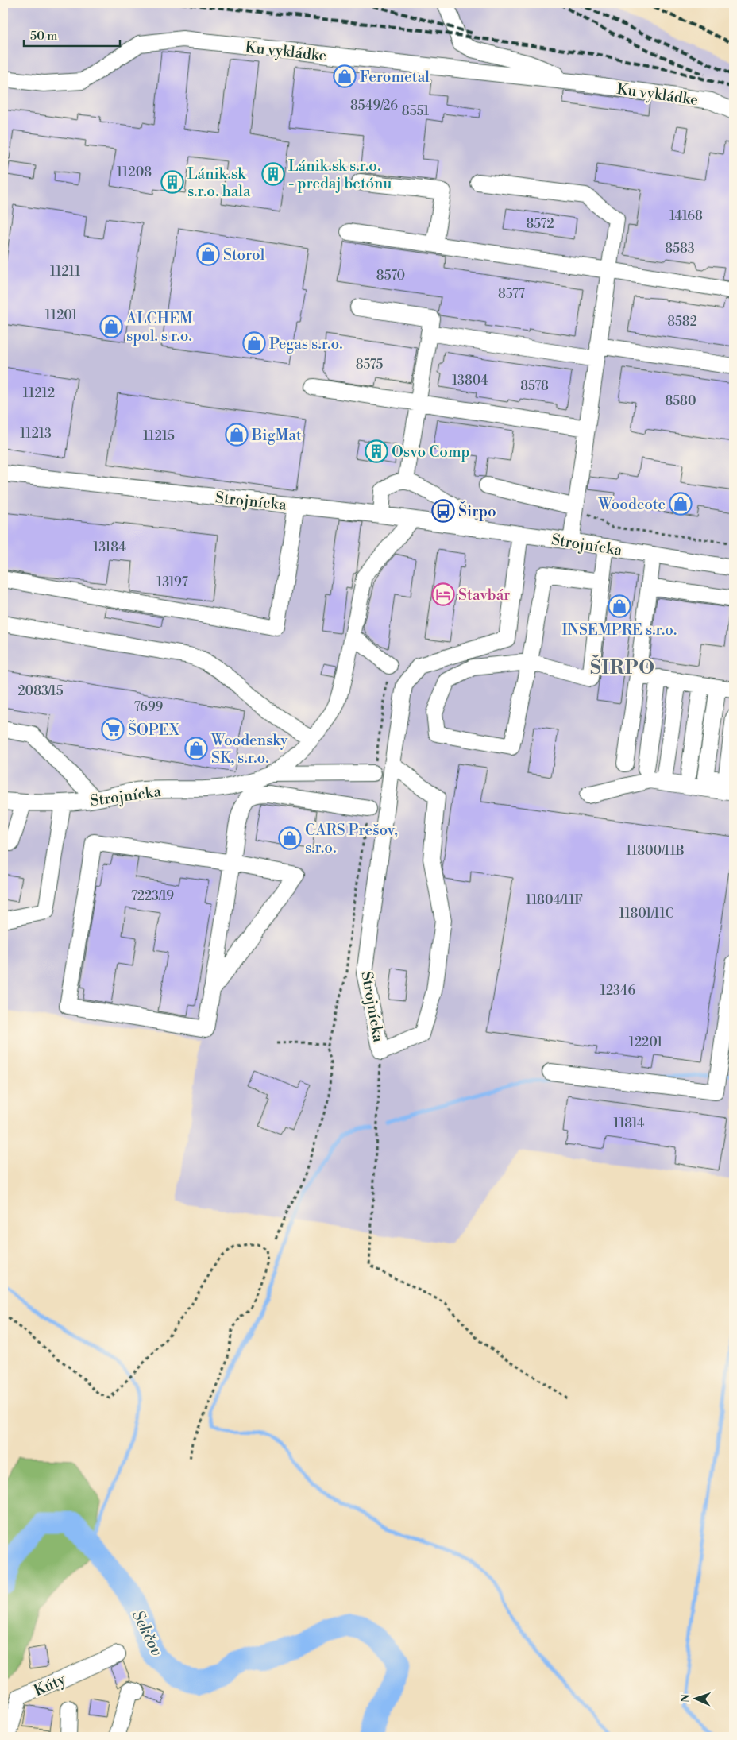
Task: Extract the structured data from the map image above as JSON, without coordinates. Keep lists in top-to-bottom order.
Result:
{
  "streets": {
    "street": ["Ku vykládke", "Strojnícka", "Kúty"]
  },
  "districts": ["ŠIRPO"],
  "water": ["Sekčov"],
  "places": {
    "shop": [
      "Ferometal",
      "Storol",
      "ALCHEM spol. s r.o.",
      "Pegas s.r.o.",
      "BigMat",
      "Woodcote",
      "INSEMPRE s.r.o.",
      "Woodensky SK, s.r.o.",
      "CARS Prešov, s.r.o."
    ],
    "building": ["Lánik.sk s.r.o. - predaj betónu", "Lánik.sk s.r.o. hala", "Osvo Comp"],
    "bus stop": ["Širpo"],
    "hotel": ["Stavbár"],
    "supermarket": ["ŠOPEX"]
  },
  "house_numbers": [
    "8549/26",
    "8551",
    "11208",
    "14168",
    "8572",
    "8583",
    "11211",
    "8570",
    "8577",
    "11201",
    "8582",
    "8575",
    "13804",
    "8578",
    "11212",
    "8580",
    "11213",
    "11215",
    "13184",
    "13197",
    "2083/15",
    "7699",
    "11800/11B",
    "7223/19",
    "11804/11F",
    "11801/11C",
    "12346",
    "12201",
    "11814"
  ],
  "scale_bar": "50 m",
  "north": "left"
}
